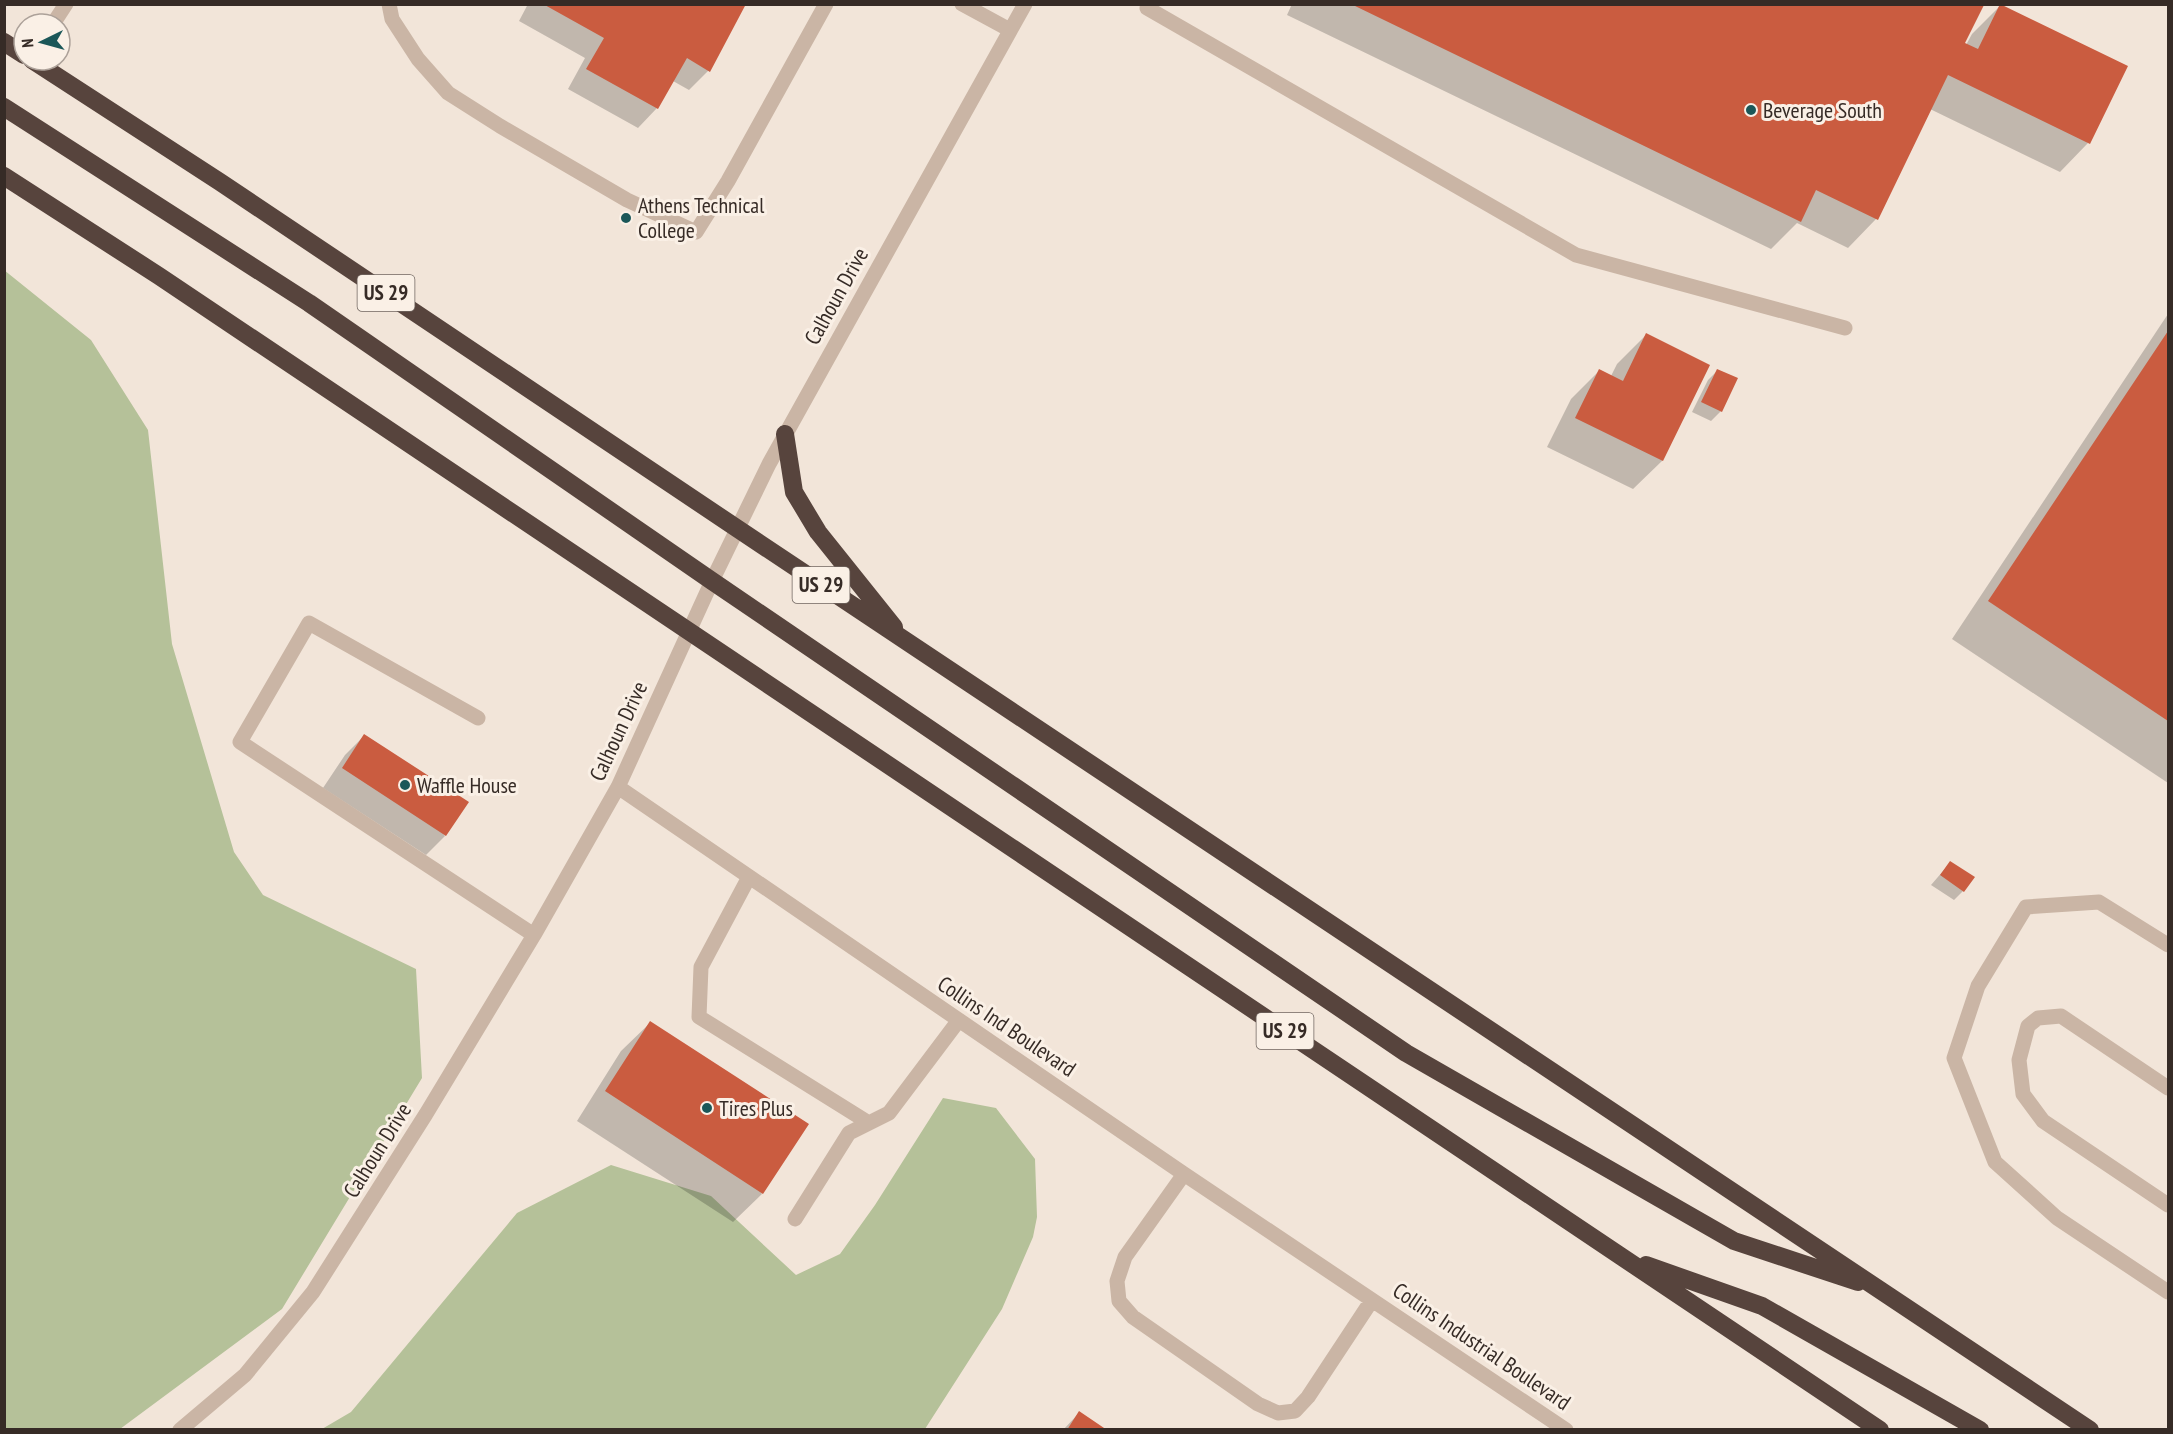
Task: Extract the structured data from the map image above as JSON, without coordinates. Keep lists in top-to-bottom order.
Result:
{
  "streets": {
    "highway": ["US 29"],
    "street": ["Calhoun Drive", "Collins Ind Boulevard", "Collins Industrial Boulevard"]
  },
  "crossings": [
    ["US 29", "Calhoun Drive"],
    ["Calhoun Drive", "Collins Ind Boulevard"],
    ["Collins Ind Boulevard", "Collins Industrial Boulevard"]
  ],
  "places": [
    "Beverage South",
    "Athens Technical College",
    "Waffle House",
    "Tires Plus"
  ],
  "north": "left"
}
